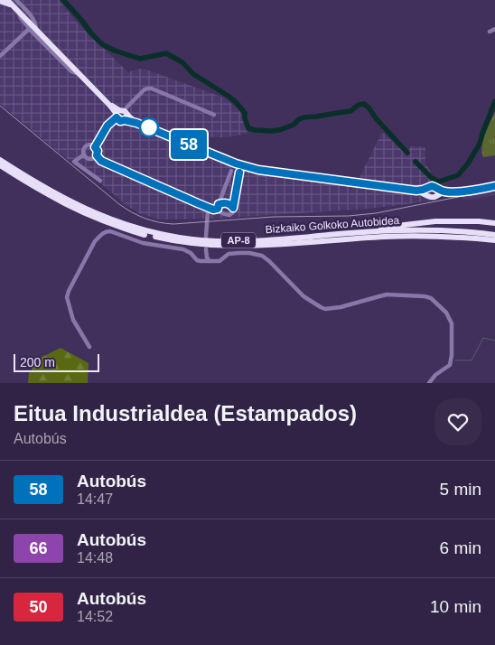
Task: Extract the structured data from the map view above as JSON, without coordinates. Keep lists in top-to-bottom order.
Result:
{
  "streets": {
    "highway": ["Bizkaiko Golkoko Autobidea", "AP-8"]
  },
  "lines": ["bus line 58"],
  "scale_bar": "200 m",
  "page": {
    "on_map": "58",
    "scale": "200 m",
    "heading": ["Eitua Industrialdea (Estampados)", "Autobús"],
    "list": [
      {
        "mark": "58",
        "name": "Autobús",
        "note": "14:47",
        "value": "5 min"
      },
      {
        "mark": "66",
        "name": "Autobús",
        "note": "14:48",
        "value": "6 min"
      },
      {
        "mark": "50",
        "name": "Autobús",
        "note": "14:52",
        "value": "10 min"
      }
    ]
  }
}
